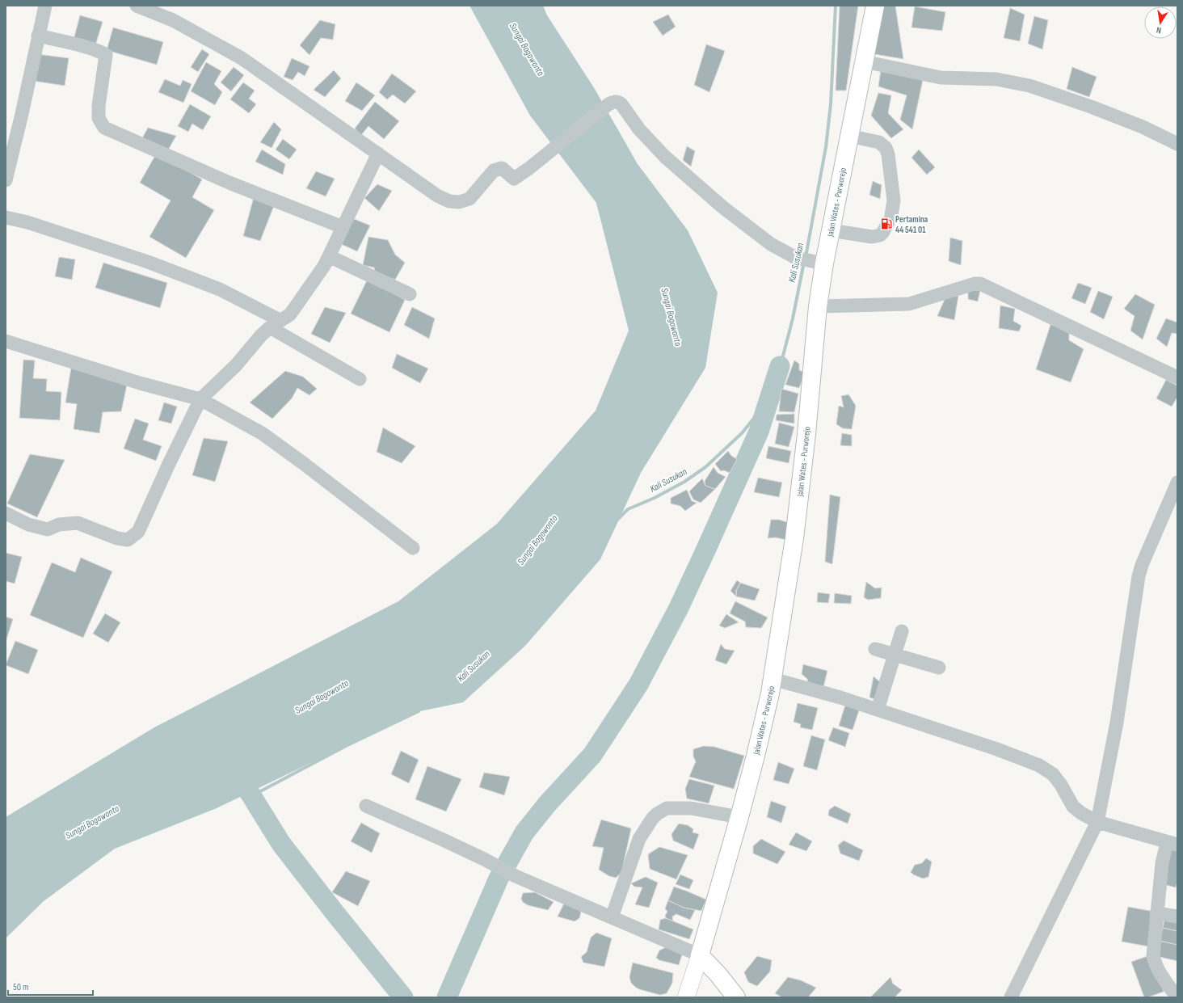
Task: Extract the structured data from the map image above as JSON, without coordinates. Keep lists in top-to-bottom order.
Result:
{
  "streets": {
    "highway": ["Jalan Wates - Purworejo"]
  },
  "water": ["Sungai Bogowonto", "Kali Susukan"],
  "places": {
    "fuel station": ["Pertamina 44 541 01"]
  },
  "scale_bar": "50 m",
  "north": "bottom"
}
